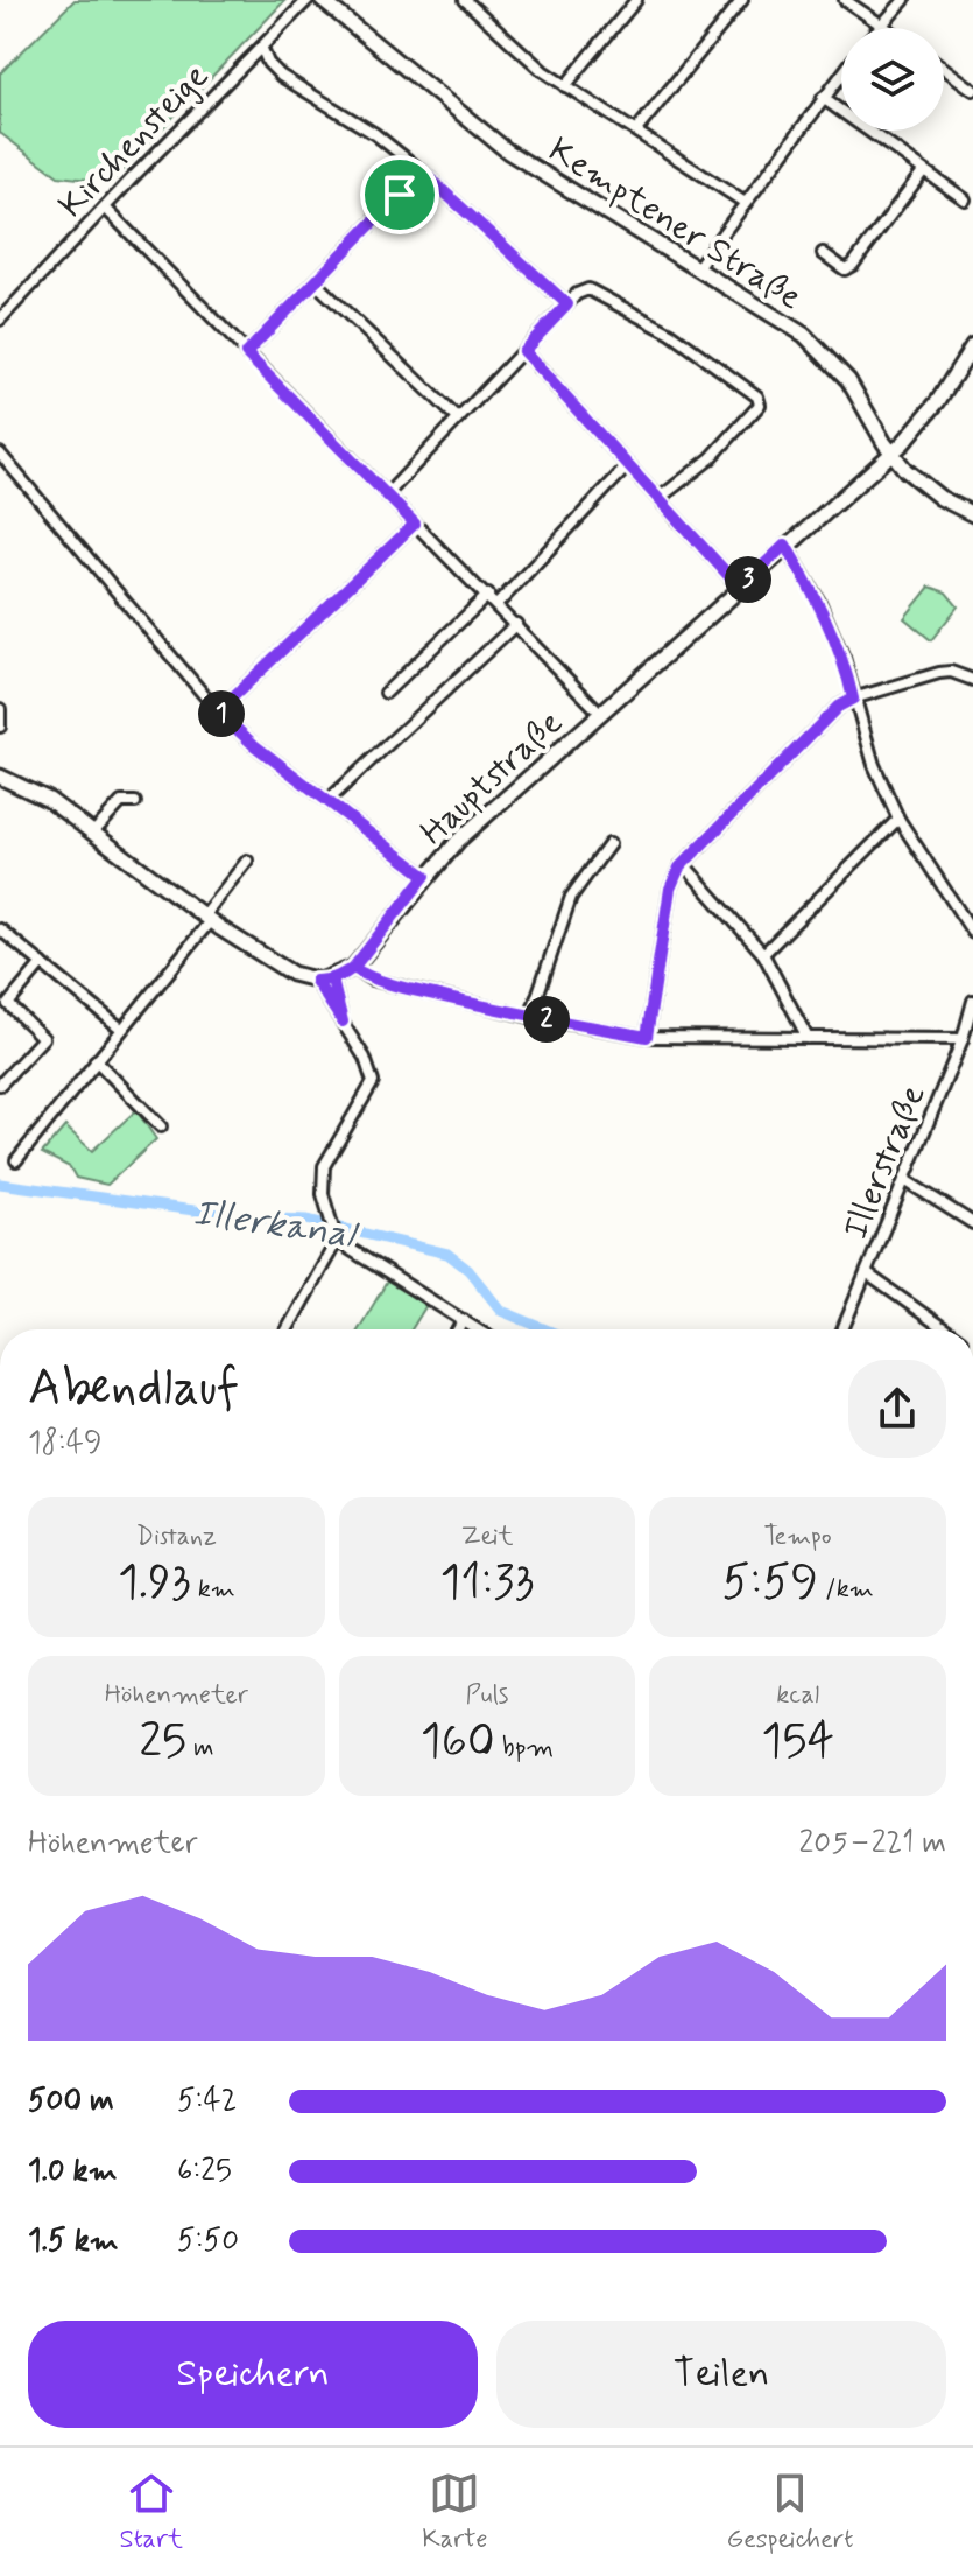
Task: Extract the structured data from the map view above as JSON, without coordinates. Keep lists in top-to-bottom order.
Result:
{
  "streets": {
    "main road": ["Kemptener Straße", "Hauptstraße"],
    "street": ["Kirchensteige", "Illerstraße"]
  },
  "crossings": [
    ["Kemptener Straße", "Hauptstraße"]
  ],
  "water": ["Illerkanal"],
  "page": {
    "pins": ["3", "1", "2"],
    "heading": ["Abendlauf", "18:49"],
    "stats": [
      ["Distanz", "1.93 km"],
      ["Zeit", "11:33"],
      ["Tempo", "5:59 /km"],
      ["Höhenmeter", "25 m"],
      ["Puls", "160 bpm"],
      ["kcal", "154"]
    ],
    "chart": ["Höhenmeter", "205–221 m"],
    "list": [
      {
        "name": "500 m",
        "note": "5:42"
      },
      {
        "name": "1.0 km",
        "note": "6:25"
      },
      {
        "name": "1.5 km",
        "note": "5:50"
      }
    ],
    "buttons": ["Speichern", "Teilen"],
    "tabs": ["Start", "Karte", "Gespeichert"]
  }
}
